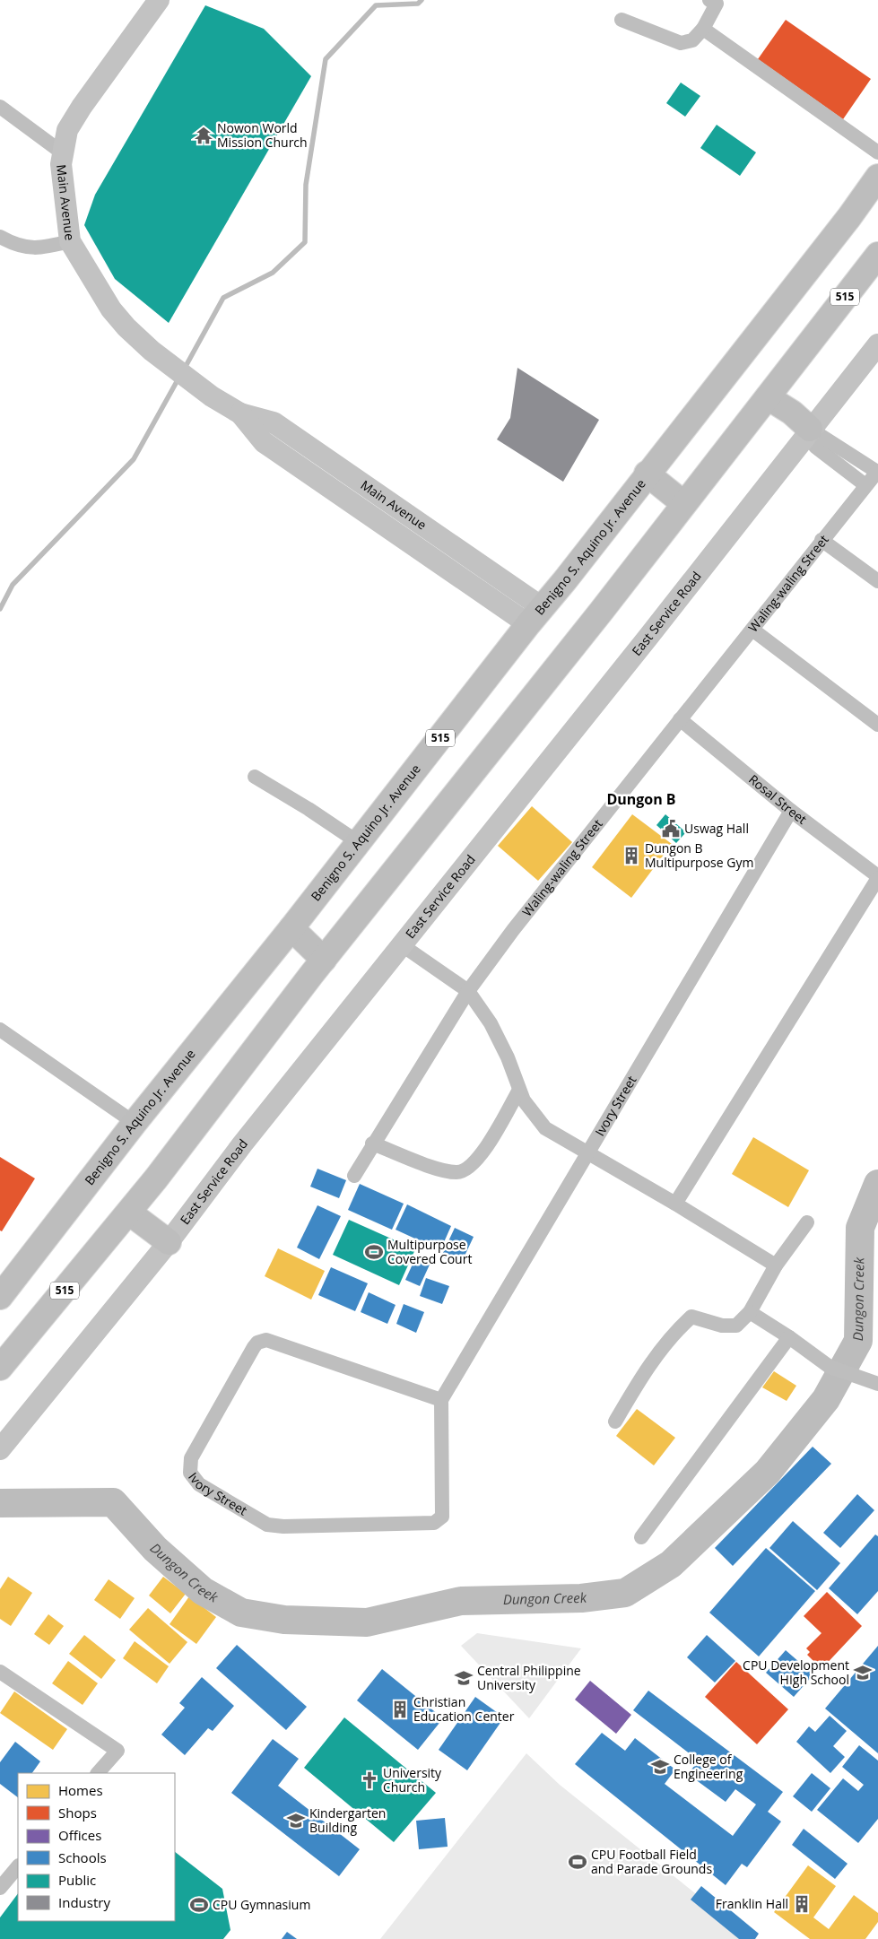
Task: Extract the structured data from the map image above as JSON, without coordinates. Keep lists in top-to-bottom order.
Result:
{
  "streets": {
    "highway": ["515", "Benigno S. Aquino Jr. Avenue"],
    "street": [
      "Main Avenue",
      "Waling-waling Street",
      "East Service Road",
      "Rosal Street",
      "Ivory Street"
    ]
  },
  "crossings": [
    ["Main Avenue", "Benigno S. Aquino Jr. Avenue"],
    ["Waling-waling Street", "Rosal Street"],
    ["Rosal Street", "Ivory Street"]
  ],
  "districts": ["Dungon B"],
  "water": ["Dungon Creek"],
  "places": {
    "temple": ["Nowon World Mission Church"],
    "public building": ["Uswag Hall"],
    "building": ["Dungon B Multipurpose Gym", "Christian Education Center", "Franklin Hall"],
    "sports": ["Multipurpose Covered Court", "CPU Football Field and Parade Grounds", "CPU Gymnasium"],
    "school or university": [
      "CPU Development HIgh School",
      "Central Philippine University",
      "College of Engineering",
      "Kindergarten Building"
    ],
    "church": ["University Church"]
  },
  "legend": [
    "Homes",
    "Shops",
    "Offices",
    "Schools",
    "Public",
    "Industry"
  ]
}
